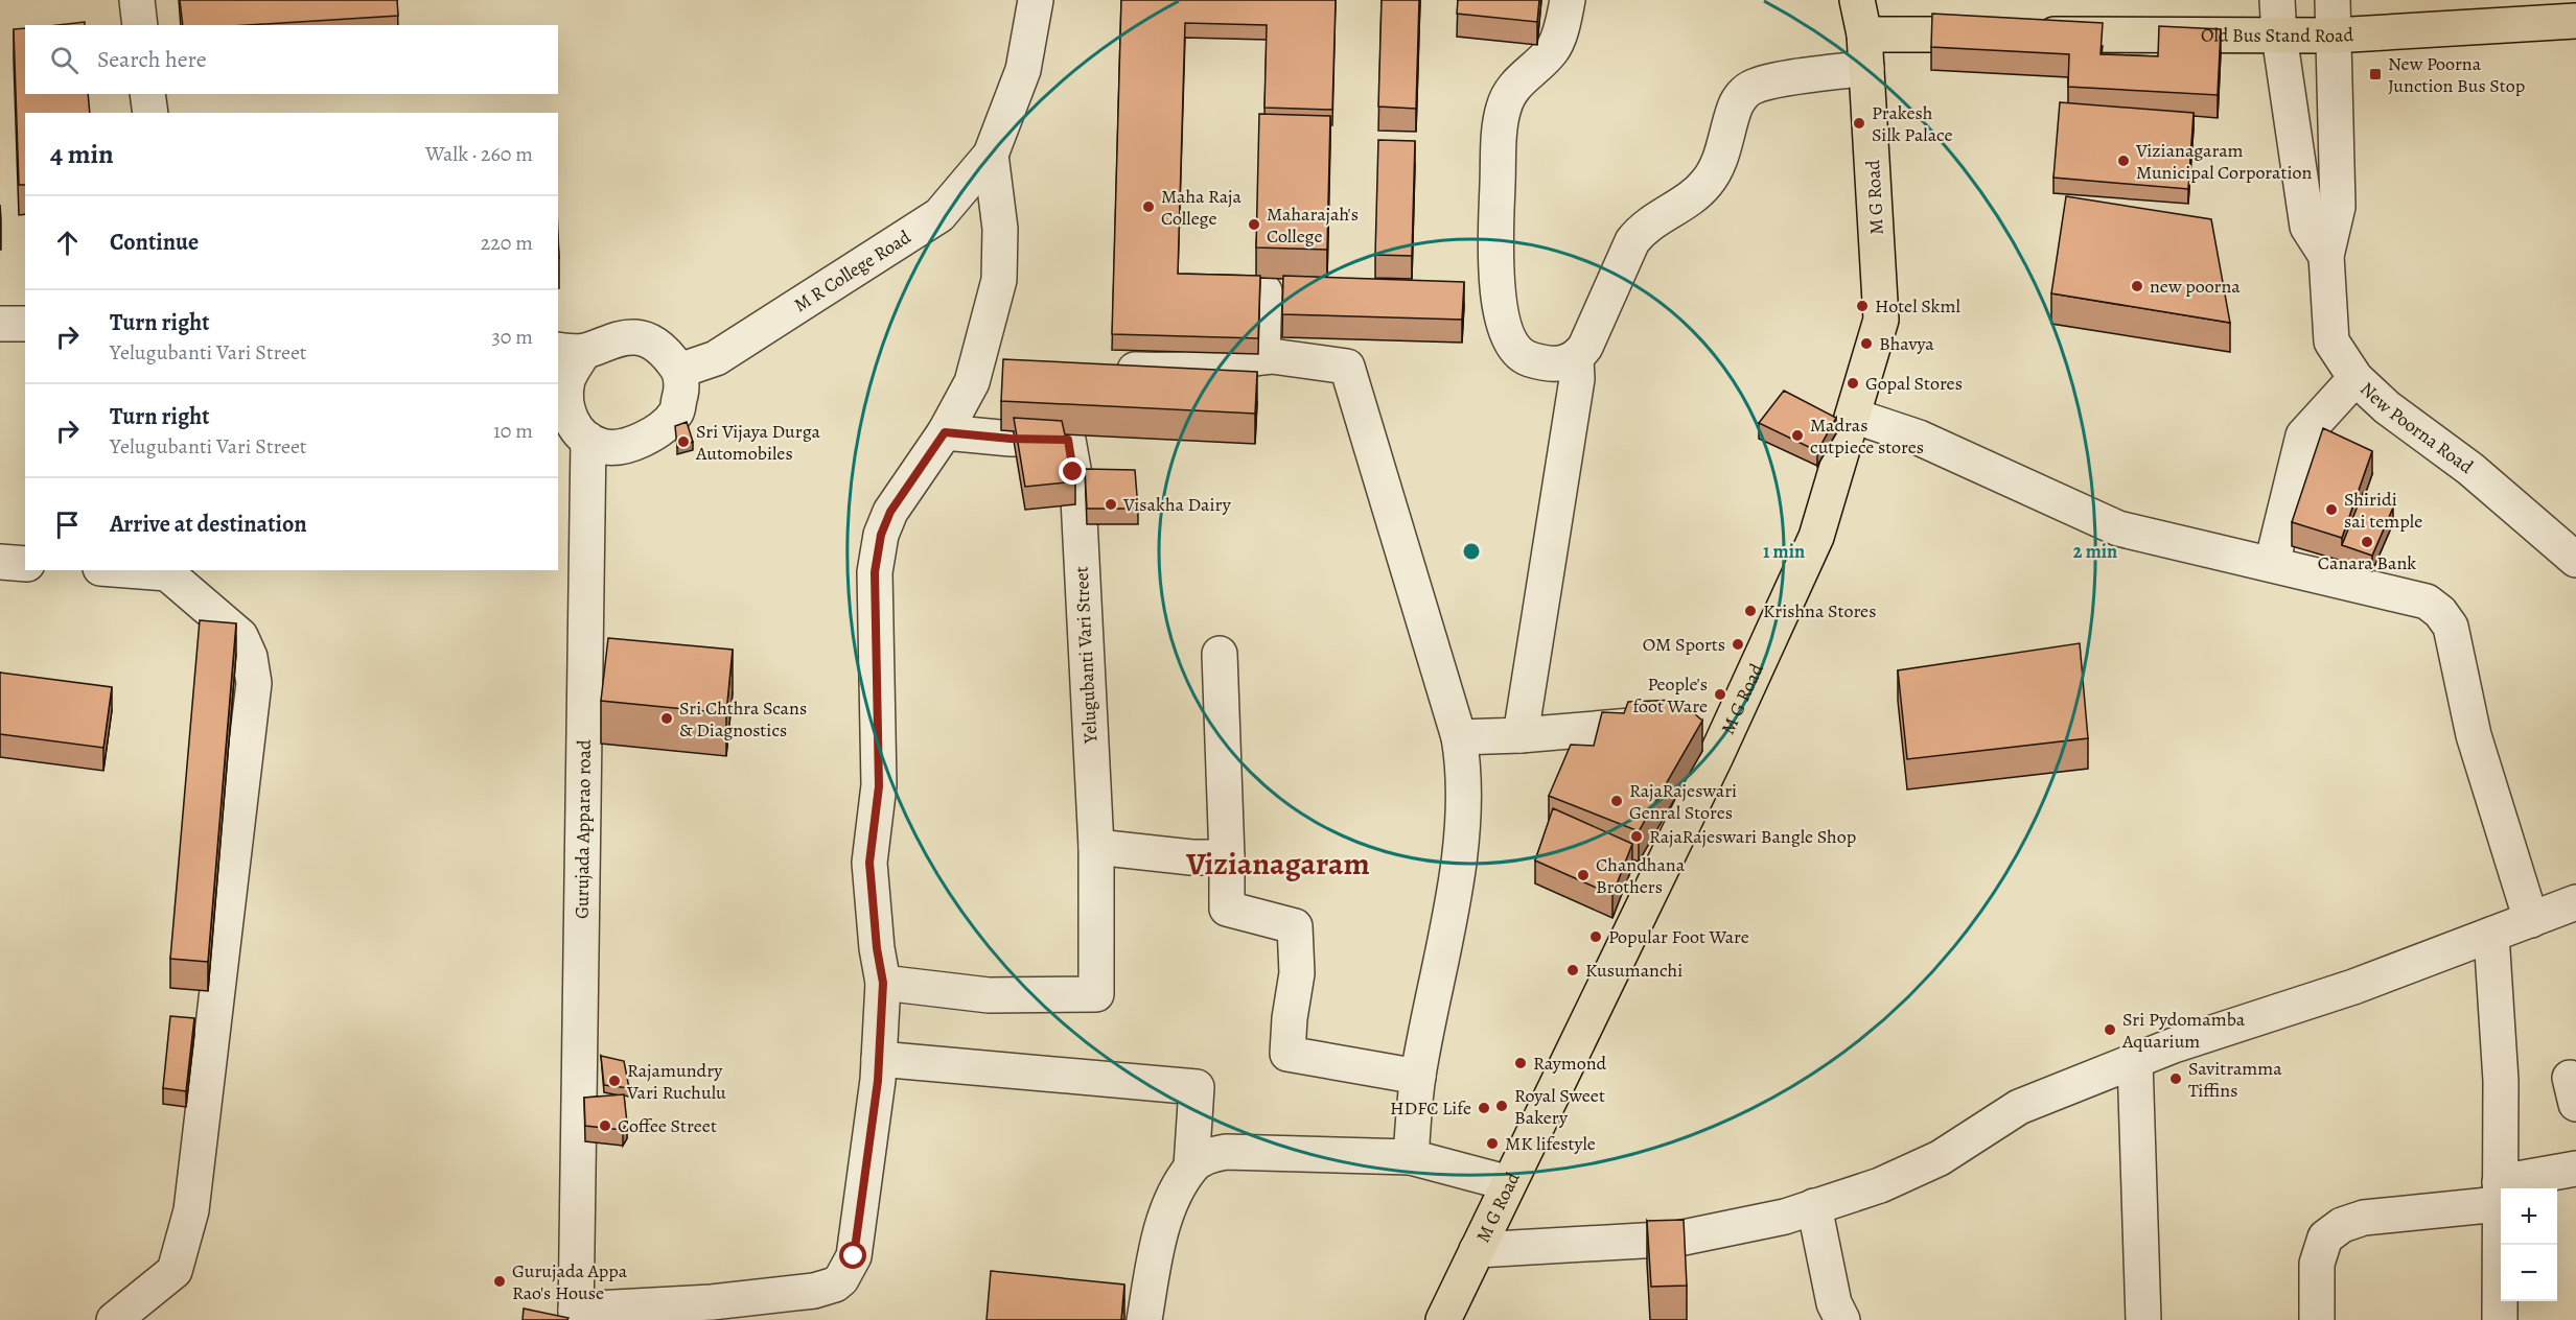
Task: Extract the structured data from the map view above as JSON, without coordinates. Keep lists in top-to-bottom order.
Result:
{
  "streets": {
    "main road": ["Old Bus Stand Road", "M G Road"],
    "street": [
      "M R College Road",
      "New Poorna Road",
      "Yelugubanti Vari Street",
      "Gurujada Apparao road"
    ]
  },
  "crossings": [
    ["Old Bus Stand Road", "M G Road"],
    ["M R College Road", "Gurujada Apparao road"]
  ],
  "districts": ["Vizianagaram"],
  "places": {
    "transit": ["New Poorna Junction Bus Stop"],
    "other": [
      "Prakesh Silk Palace",
      "Vizianagaram Municipal Corporation",
      "Maha Raja College",
      "Maharajah's College",
      "new poorna",
      "Hotel Skml",
      "Bhavya",
      "Gopal Stores",
      "Madras cutpiece stores",
      "Sri Vijaya Durga Automobiles",
      "Visakha Dairy",
      "Shiridi sai temple",
      "Canara Bank",
      "Krishna Stores",
      "OM Sports",
      "People's foot Ware",
      "Sri Chthra Scans & Diagnostics",
      "RajaRajeswari Genral Stores",
      "RajaRajeswari Bangle Shop",
      "Chandhana Brothers",
      "Popular Foot Ware",
      "Kusumanchi",
      "Sri Pydomamba Aquarium",
      "Raymond",
      "Savitramma Tiffins",
      "Rajamundry Vari Ruchulu",
      "Royal Sweet Bakery",
      "HDFC Life",
      "Coffee Street",
      "MK lifestyle",
      "Gurujada Appa Rao's House"
    ]
  },
  "page": {
    "search": "Search here",
    "heading": ["4 min", "Walk · 260 m"],
    "list": [
      ["Continue", "220 m"],
      ["Turn right", "Yelugubanti Vari Street", "30 m"],
      ["Turn right", "Yelugubanti Vari Street", "10 m"],
      "Arrive at destination"
    ],
    "map_buttons": ["+", "−"]
  },
  "rings": ["1 min", "2 min"]
}
